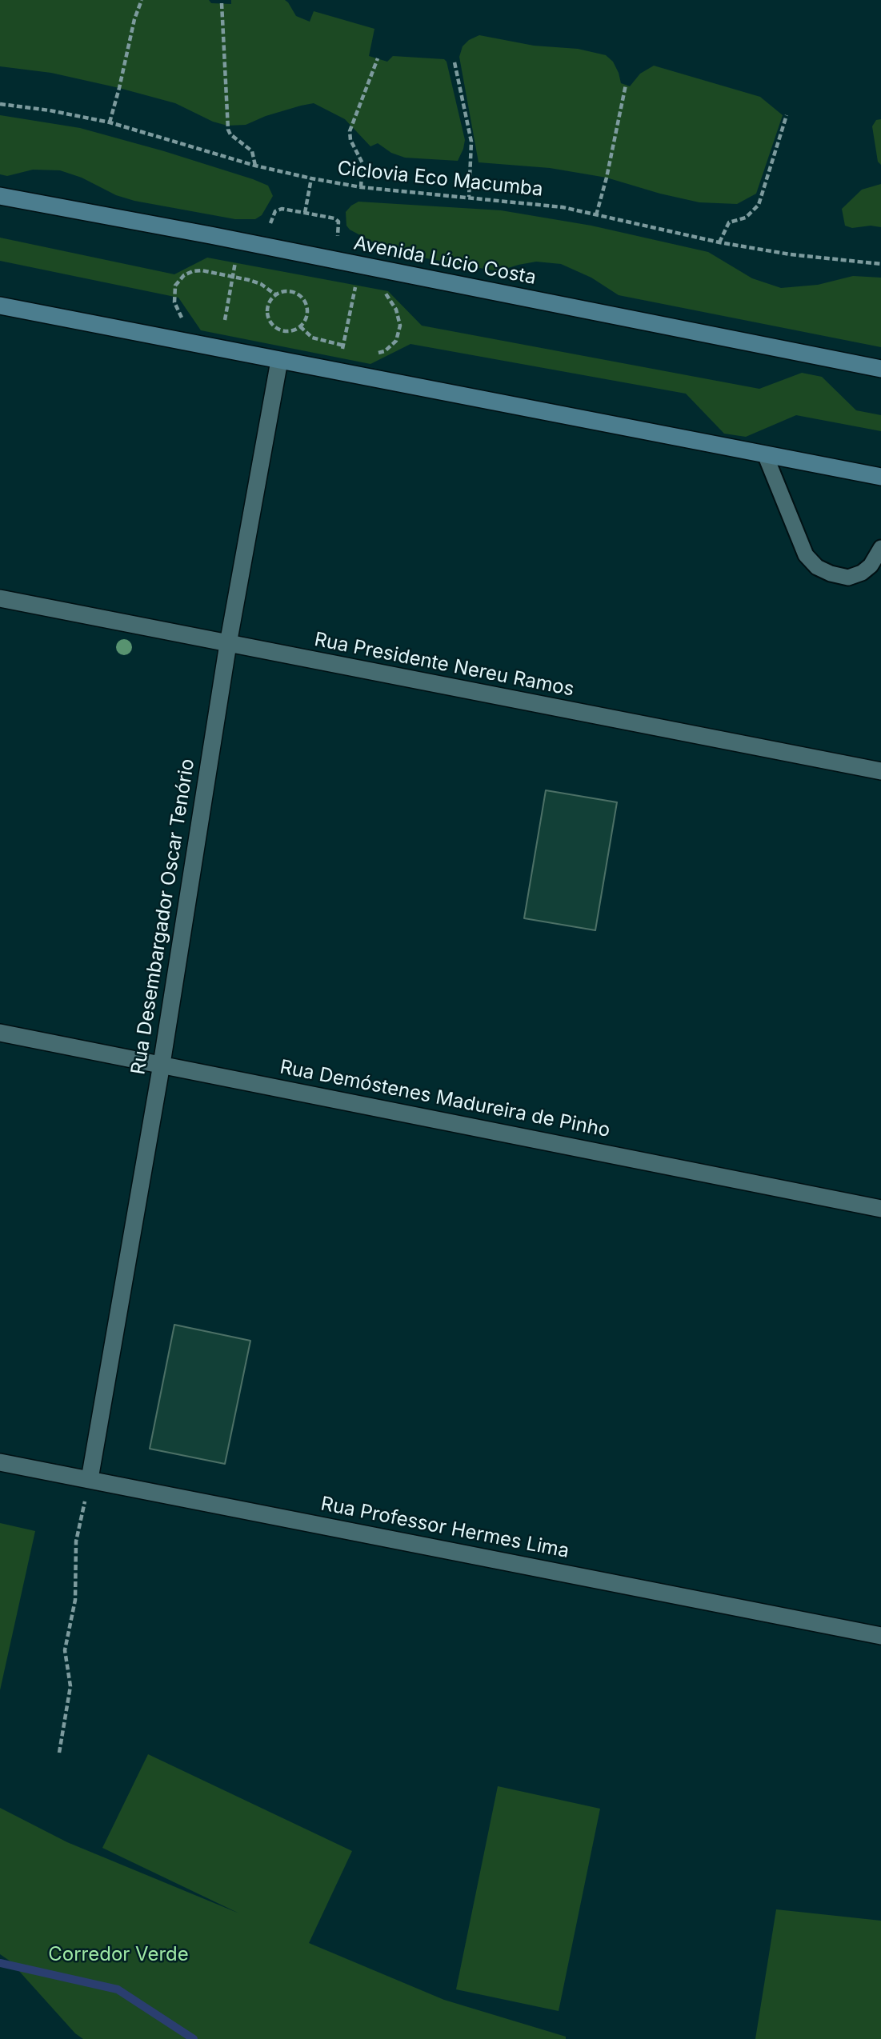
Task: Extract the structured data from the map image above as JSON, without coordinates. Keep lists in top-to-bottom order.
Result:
{
  "streets": {
    "main road": ["Avenida Lúcio Costa"],
    "street": [
      "Rua Presidente Nereu Ramos",
      "Rua Desembargador Oscar Tenório",
      "Rua Demóstenes Madureira de Pinho",
      "Rua Professor Hermes Lima"
    ],
    "path": ["Ciclovia Eco Macumba"]
  },
  "crossings": [
    ["Rua Presidente Nereu Ramos", "Rua Desembargador Oscar Tenório"],
    ["Rua Desembargador Oscar Tenório", "Rua Demóstenes Madureira de Pinho"],
    ["Rua Desembargador Oscar Tenório", "Rua Professor Hermes Lima"]
  ],
  "parks": ["Corredor Verde"]
}
